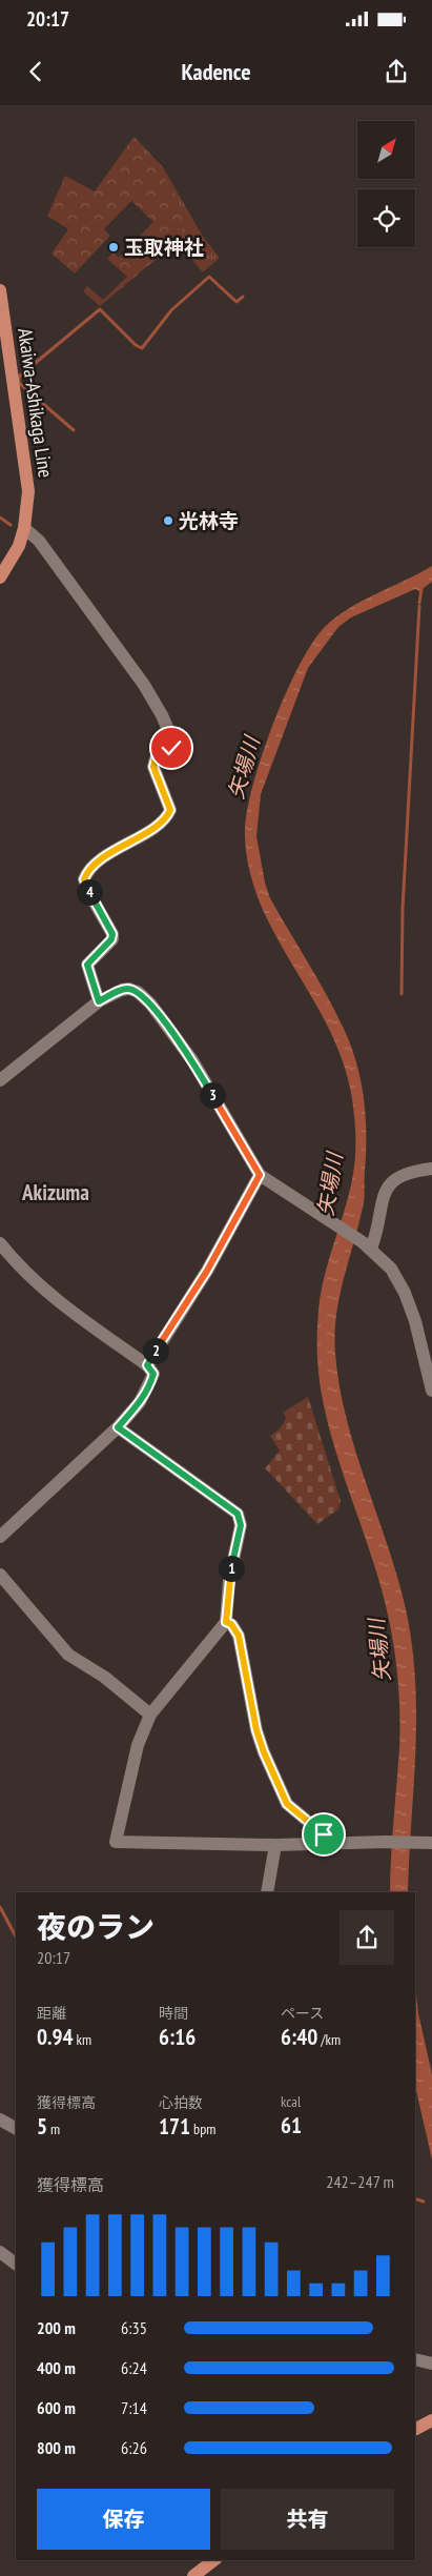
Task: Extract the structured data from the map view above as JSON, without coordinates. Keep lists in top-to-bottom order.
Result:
{
  "streets": {
    "main road": ["Akaiwa-Ashikaga Line"]
  },
  "districts": ["Akizuma"],
  "water": ["矢場川"],
  "places": ["玉取神社", "光林寺"],
  "north": "top right",
  "page": {
    "status": "20:17",
    "header": "Kadence",
    "pins": [
      "4",
      "3",
      "2",
      "1"
    ],
    "heading": ["夜のラン", "20:17"],
    "stats": [
      ["距離", "0.94 km"],
      ["時間", "6:16"],
      ["ペース", "6:40 /km"],
      ["獲得標高", "5 m"],
      ["心拍数", "171 bpm"],
      ["kcal", "61"]
    ],
    "chart": ["獲得標高", "242–247 m"],
    "list": [
      {
        "name": "200 m",
        "note": "6:35"
      },
      {
        "name": "400 m",
        "note": "6:24"
      },
      {
        "name": "600 m",
        "note": "7:14"
      },
      {
        "name": "800 m",
        "note": "6:26"
      }
    ],
    "buttons": ["保存", "共有"]
  }
}
